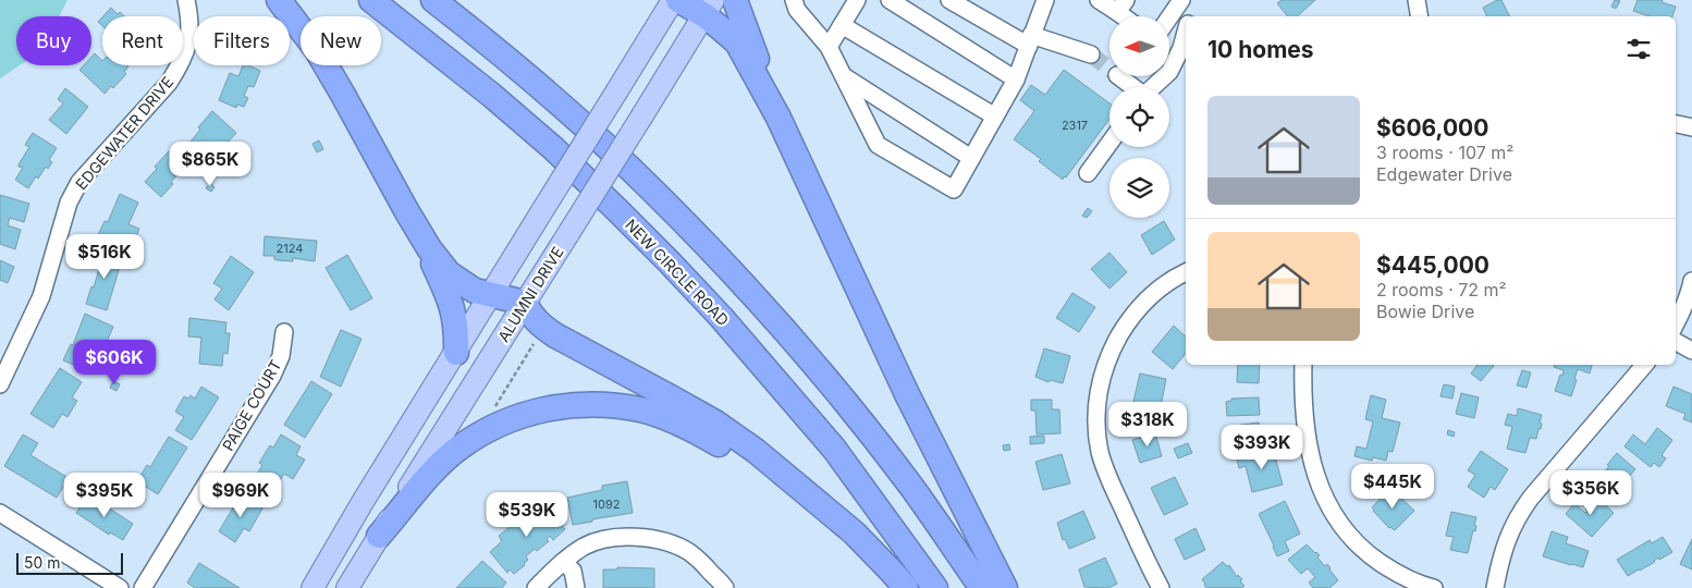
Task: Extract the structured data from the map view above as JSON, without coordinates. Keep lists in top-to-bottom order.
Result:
{
  "streets": {
    "highway": ["NEW CIRCLE ROAD"],
    "main road": ["ALUMNI DRIVE"],
    "street": ["EDGEWATER DRIVE", "PAIGE COURT"]
  },
  "house_numbers": ["2317", "2124", "1092"],
  "scale_bar": "50 m",
  "north": "left",
  "page": {
    "chip": [
      "Buy",
      "Rent",
      "Filters",
      "New"
    ],
    "heading": "10 homes",
    "list": [
      {
        "name": "$606,000",
        "note": "3 rooms · 107 m² · Edgewater Drive"
      },
      {
        "name": "$445,000",
        "note": "2 rooms · 72 m² · Bowie Drive"
      }
    ],
    "price": [
      "$865K",
      "$516K",
      "$606K",
      "$318K",
      "$393K",
      "$445K",
      "$356K",
      "$395K",
      "$969K",
      "$539K"
    ],
    "scale": "50 m"
  }
}
